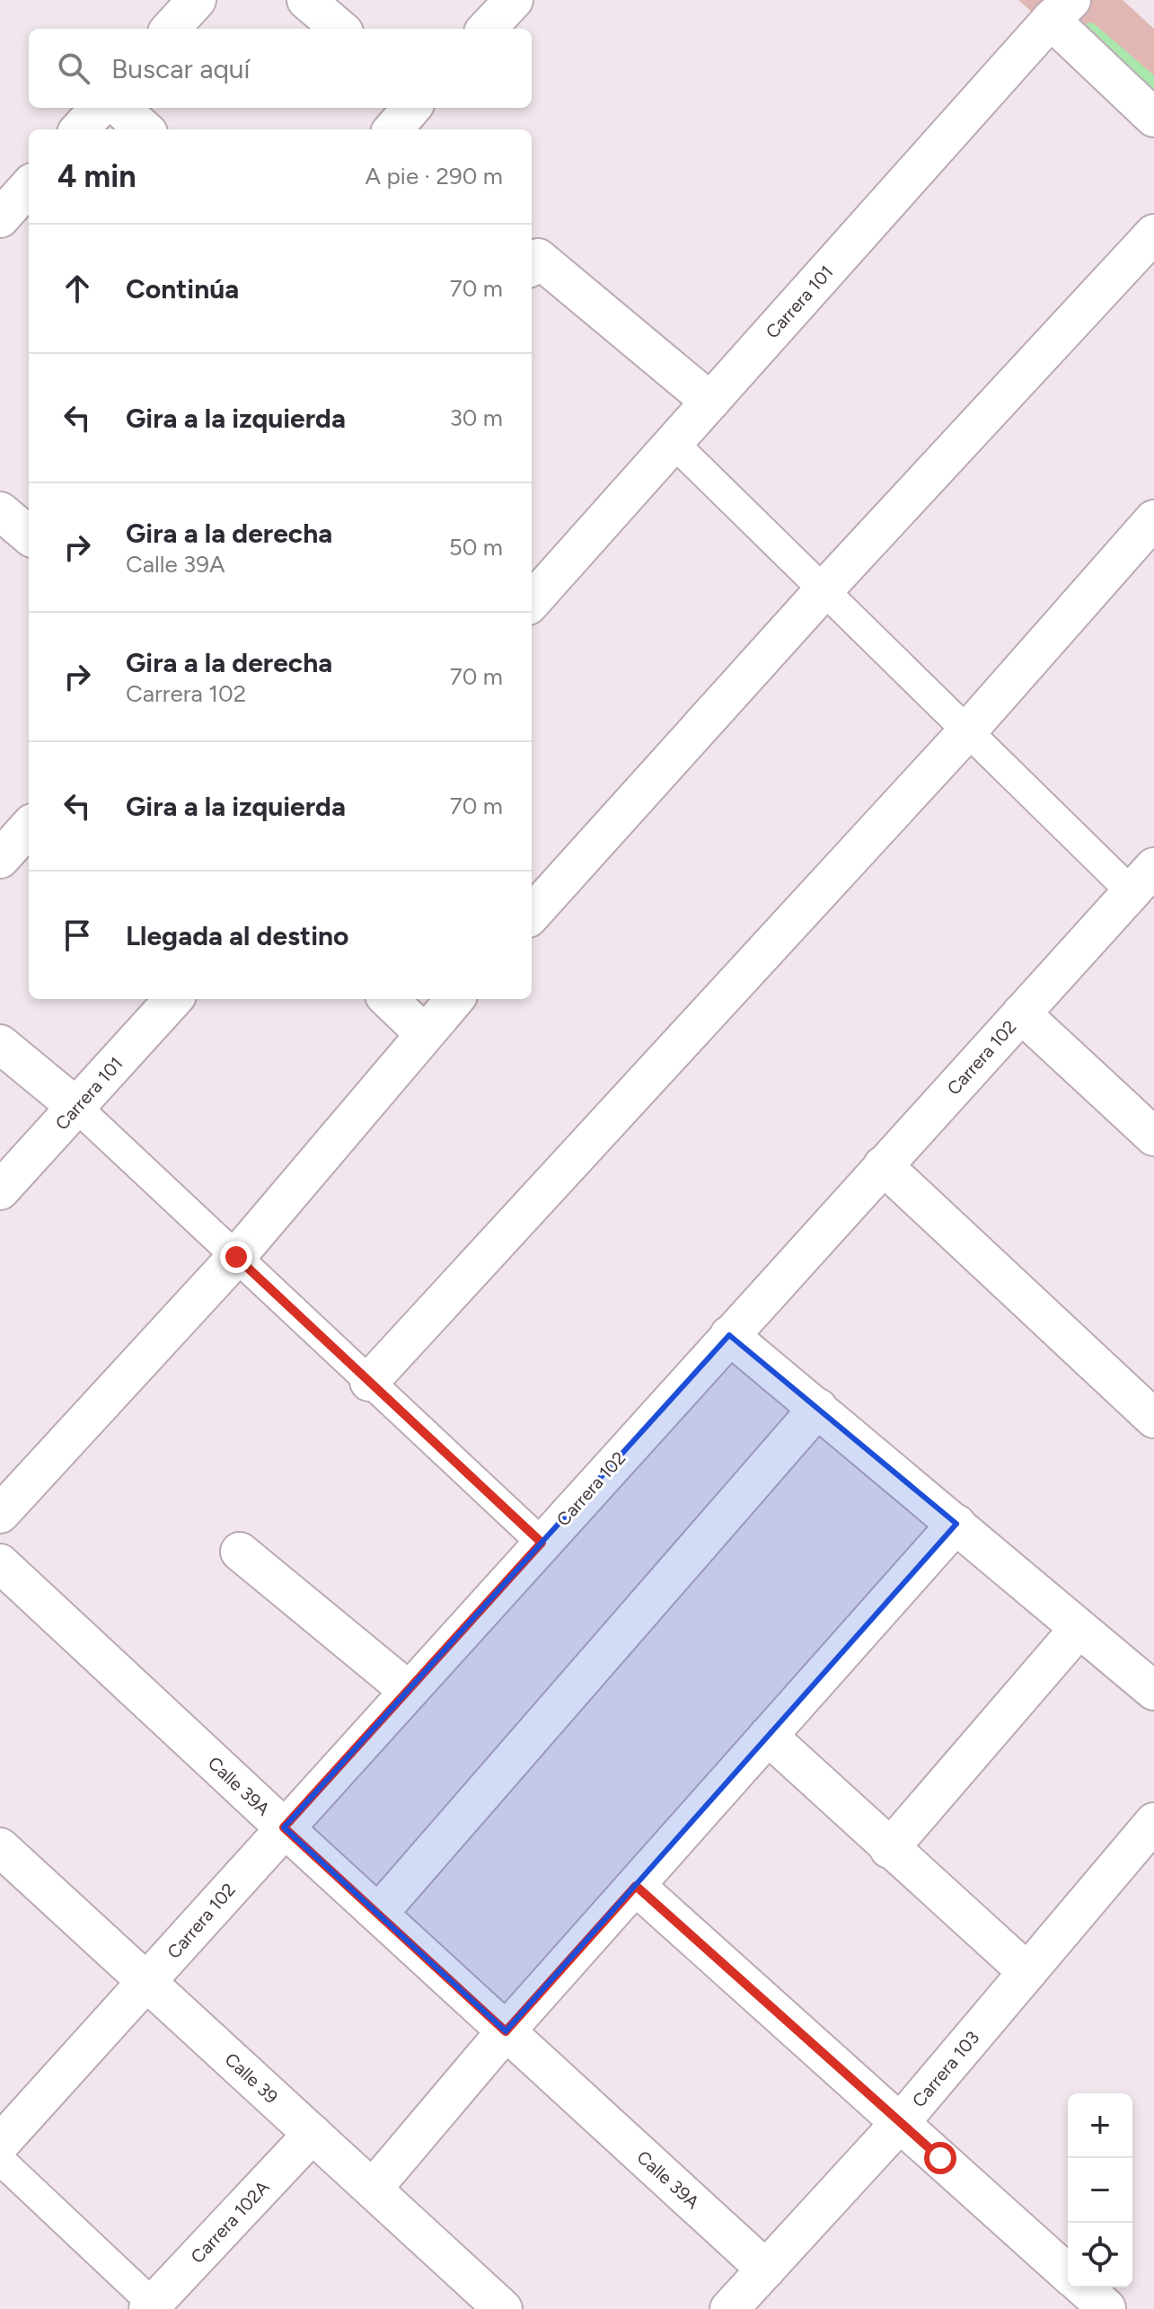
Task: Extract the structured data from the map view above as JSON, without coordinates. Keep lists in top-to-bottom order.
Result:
{
  "streets": {
    "street": [
      "Carrera 101",
      "Carrera 102",
      "Calle 39A",
      "Carrera 103",
      "Calle 39",
      "Carrera 102A"
    ]
  },
  "crossings": [
    ["Carrera 102", "Calle 39A"],
    ["Carrera 102", "Calle 39"],
    ["Calle 39A", "Carrera 103"],
    ["Calle 39", "Carrera 102A"]
  ],
  "page": {
    "search": "Buscar aquí",
    "heading": ["4 min", "A pie · 290 m"],
    "list": [
      ["Continúa", "70 m"],
      ["Gira a la izquierda", "30 m"],
      ["Gira a la derecha", "Calle 39A", "50 m"],
      ["Gira a la derecha", "Carrera 102", "70 m"],
      ["Gira a la izquierda", "70 m"],
      "Llegada al destino"
    ],
    "map_buttons": ["+", "−"]
  }
}
